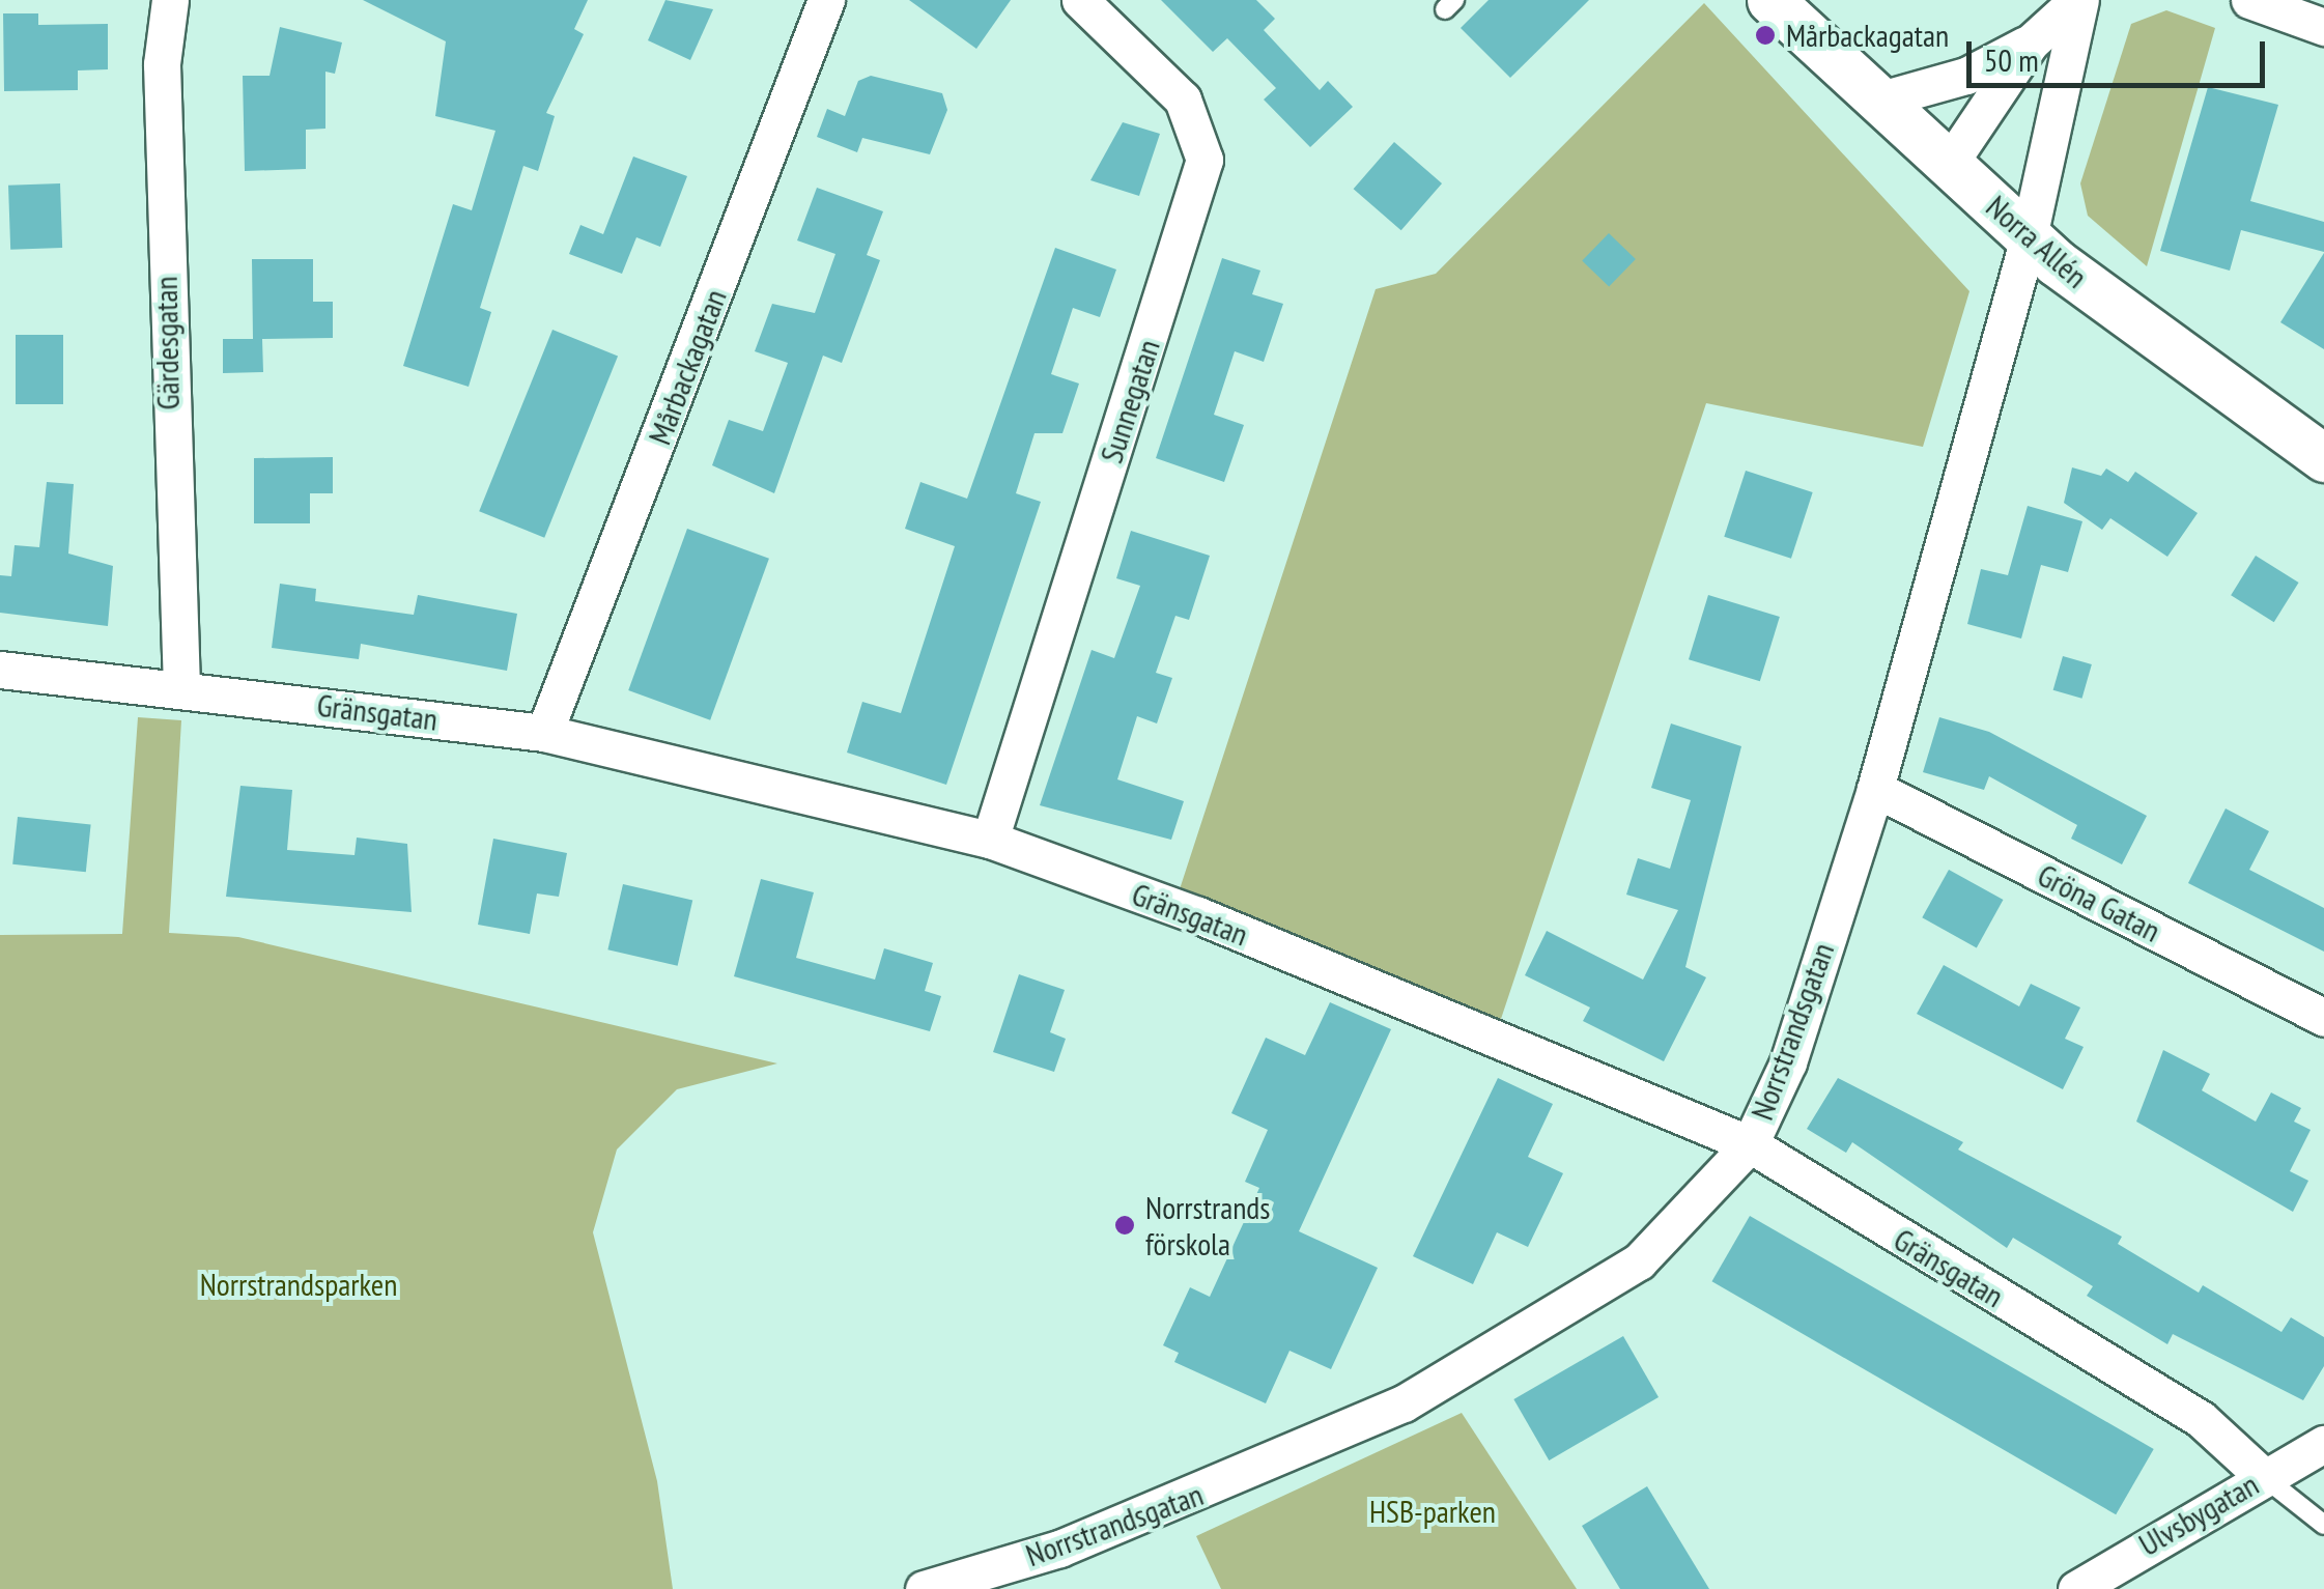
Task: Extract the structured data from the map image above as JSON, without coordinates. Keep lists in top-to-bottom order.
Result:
{
  "streets": {
    "street": [
      "Norra Allén",
      "Gärdesgatan",
      "Mårbackagatan",
      "Sunnegatan",
      "Gränsgatan",
      "Gröna Gatan",
      "Norrstrandsgatan",
      "Ulvsbygatan"
    ]
  },
  "crossings": [
    ["Norra Allén", "Norrstrandsgatan"],
    ["Gärdesgatan", "Gränsgatan"],
    ["Mårbackagatan", "Gränsgatan"],
    ["Sunnegatan", "Gränsgatan"],
    ["Gränsgatan", "Norrstrandsgatan"],
    ["Gränsgatan", "Ulvsbygatan"],
    ["Gröna Gatan", "Norrstrandsgatan"]
  ],
  "parks": ["Norrstrandsparken", "HSB-parken"],
  "places": ["Mårbackagatan", "Norrstrands förskola"],
  "scale_bar": "50 m"
}
